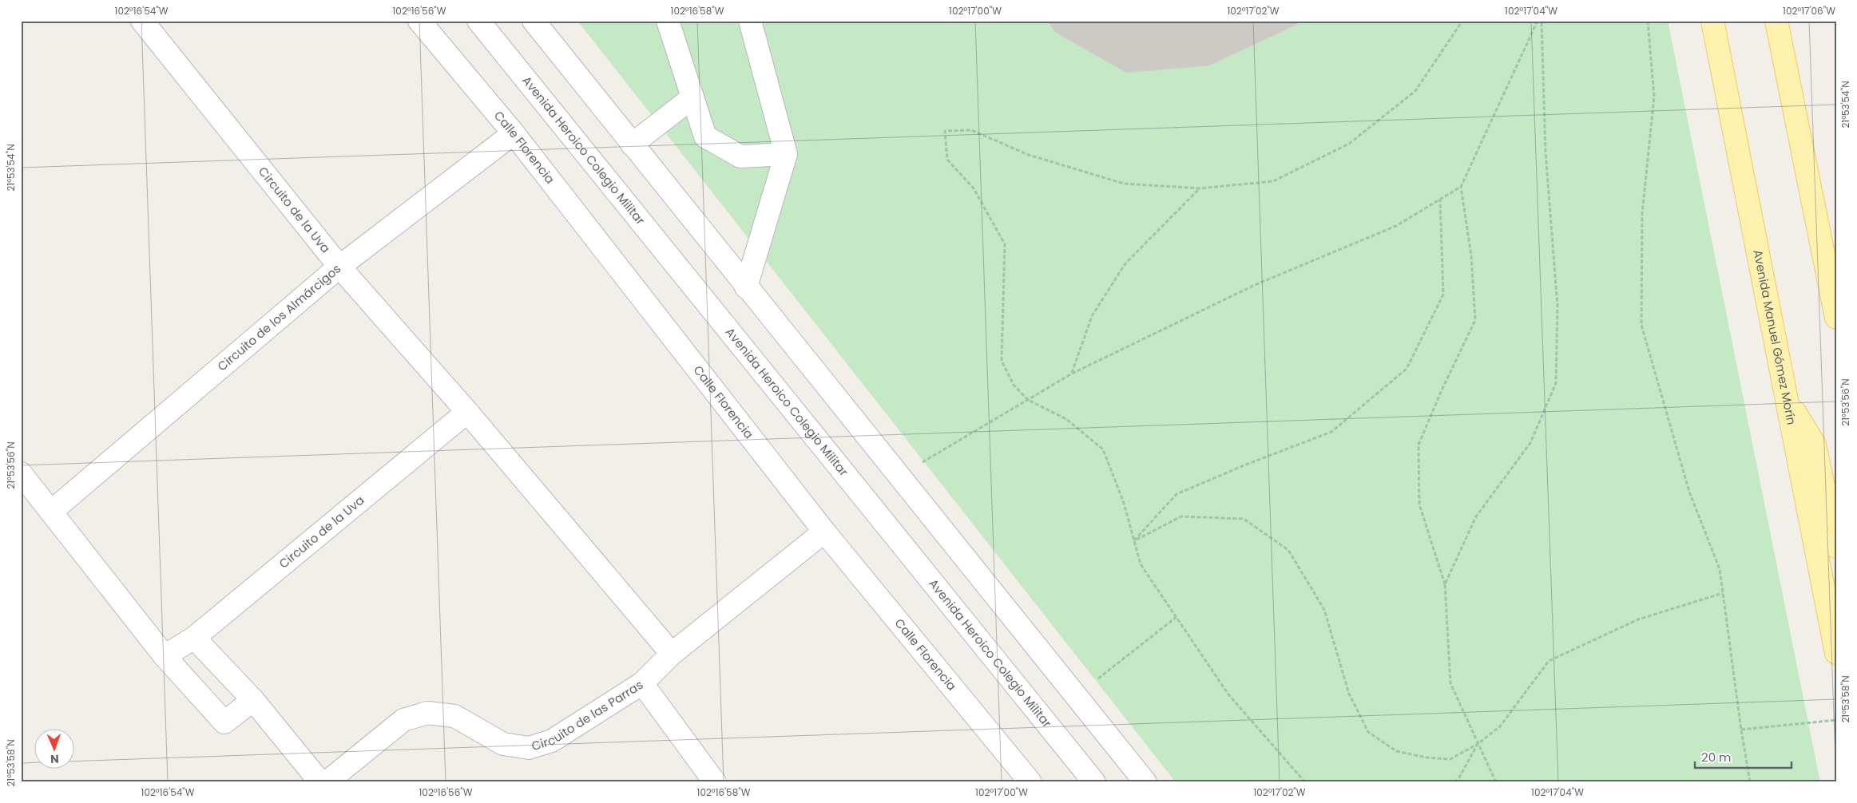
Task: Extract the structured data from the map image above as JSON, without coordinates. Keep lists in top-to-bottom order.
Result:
{
  "streets": {
    "main road": ["Avenida Manuel Gómez Morín"],
    "street": [
      "Calle Florencia",
      "Avenida Heroico Colegio Militar",
      "Circuito de la Uva",
      "Circuito de los Almárcigos",
      "Circuito de las Parras"
    ]
  },
  "crossings": [
    ["Calle Florencia", "Circuito de los Almárcigos"],
    ["Calle Florencia", "Circuito de las Parras"],
    ["Circuito de la Uva", "Circuito de los Almárcigos"],
    ["Circuito de la Uva", "Circuito de las Parras"]
  ],
  "scale_bar": "20 m",
  "north": "bottom",
  "coordinates": [
    "102°16'54\"W",
    "102°16'56\"W",
    "102°16'58\"W",
    "102°17'00\"W",
    "102°17'02\"W",
    "102°17'04\"W",
    "102°17'06\"W",
    "21°53'54\"N",
    "21°53'56\"N",
    "21°53'58\"N"
  ]
}
